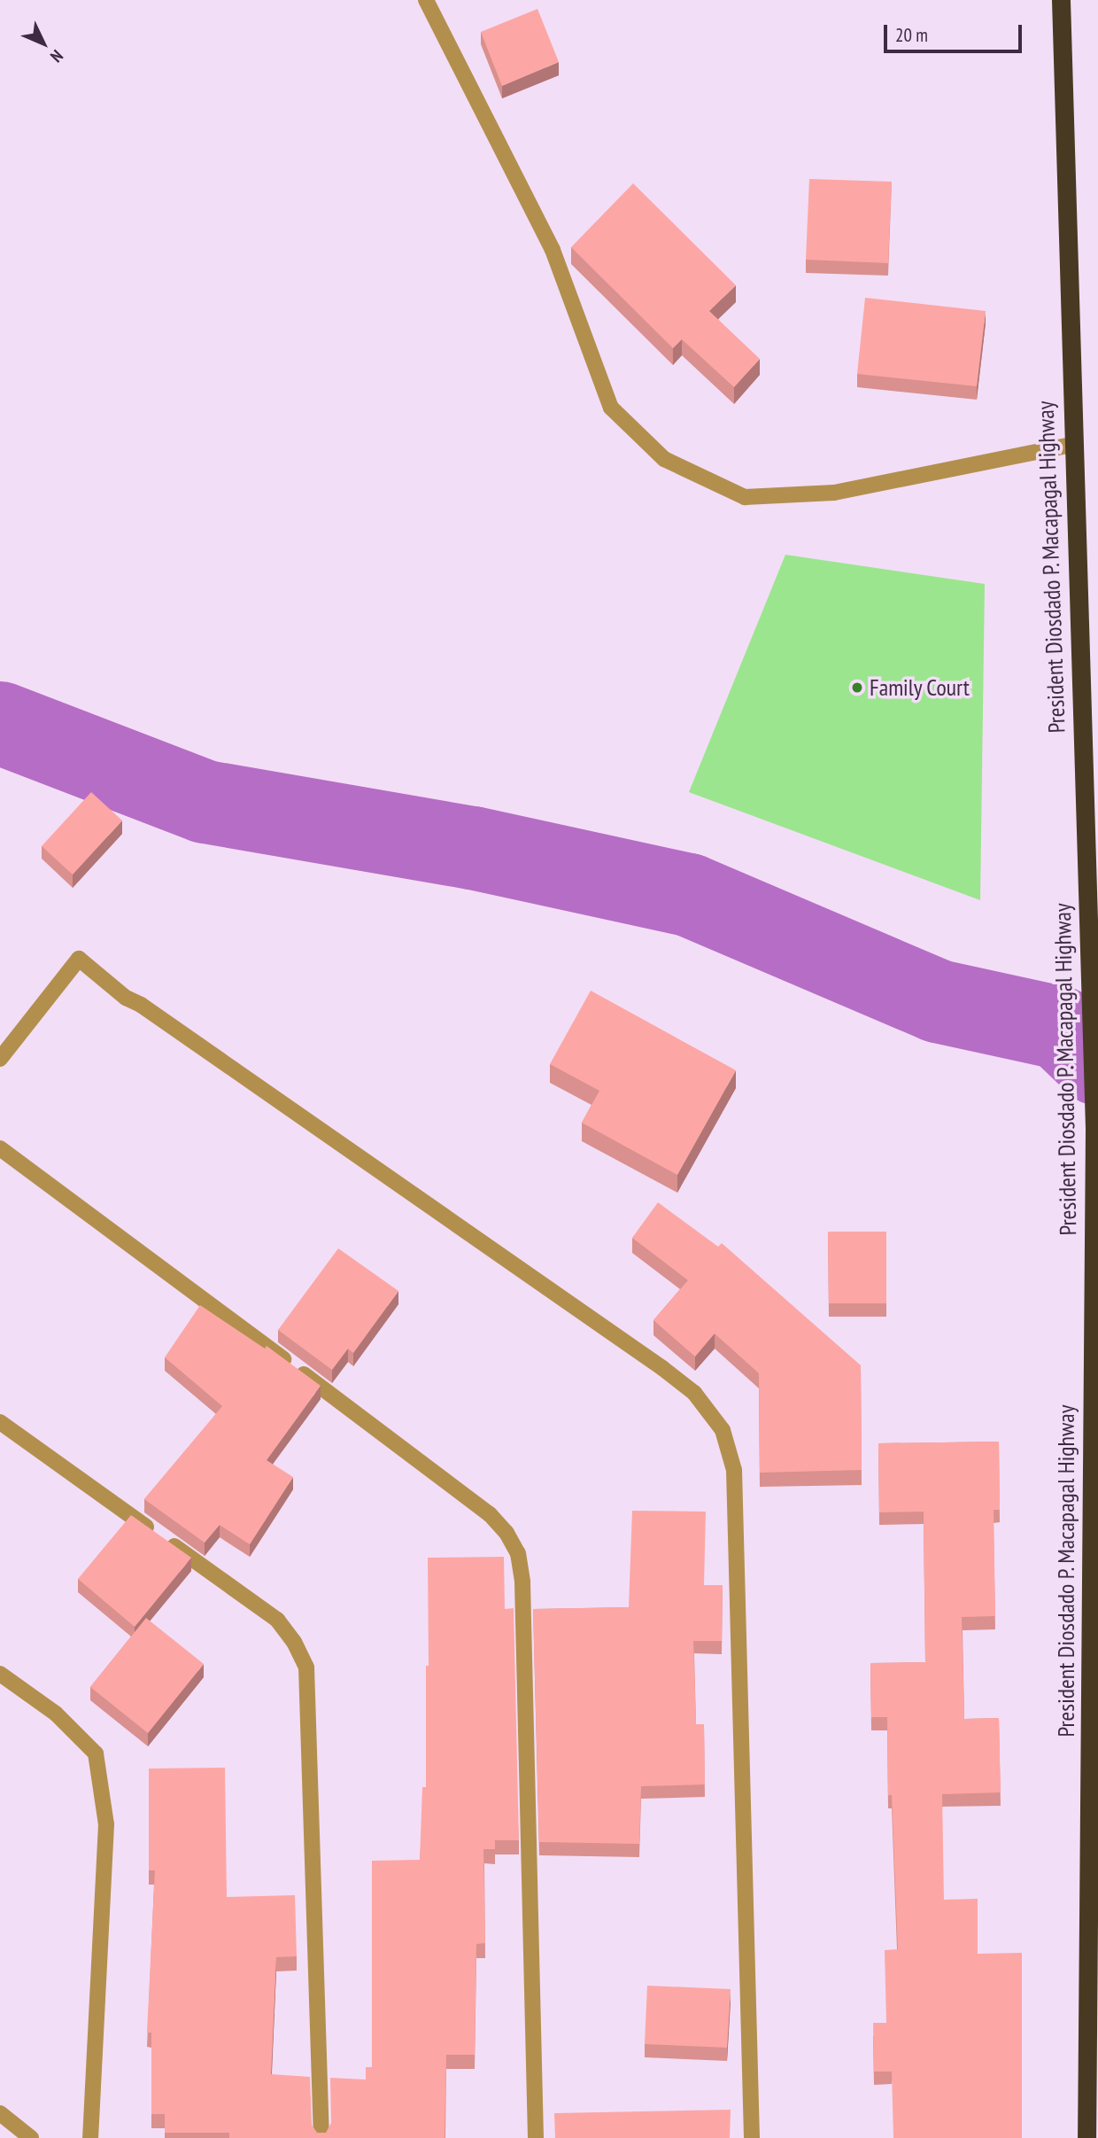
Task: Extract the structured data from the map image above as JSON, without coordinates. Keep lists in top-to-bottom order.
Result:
{
  "streets": {
    "highway": ["President Diosdado P. Macapagal Highway"]
  },
  "places": ["Family Court"],
  "scale_bar": "20 m",
  "north": "bottom right"
}
